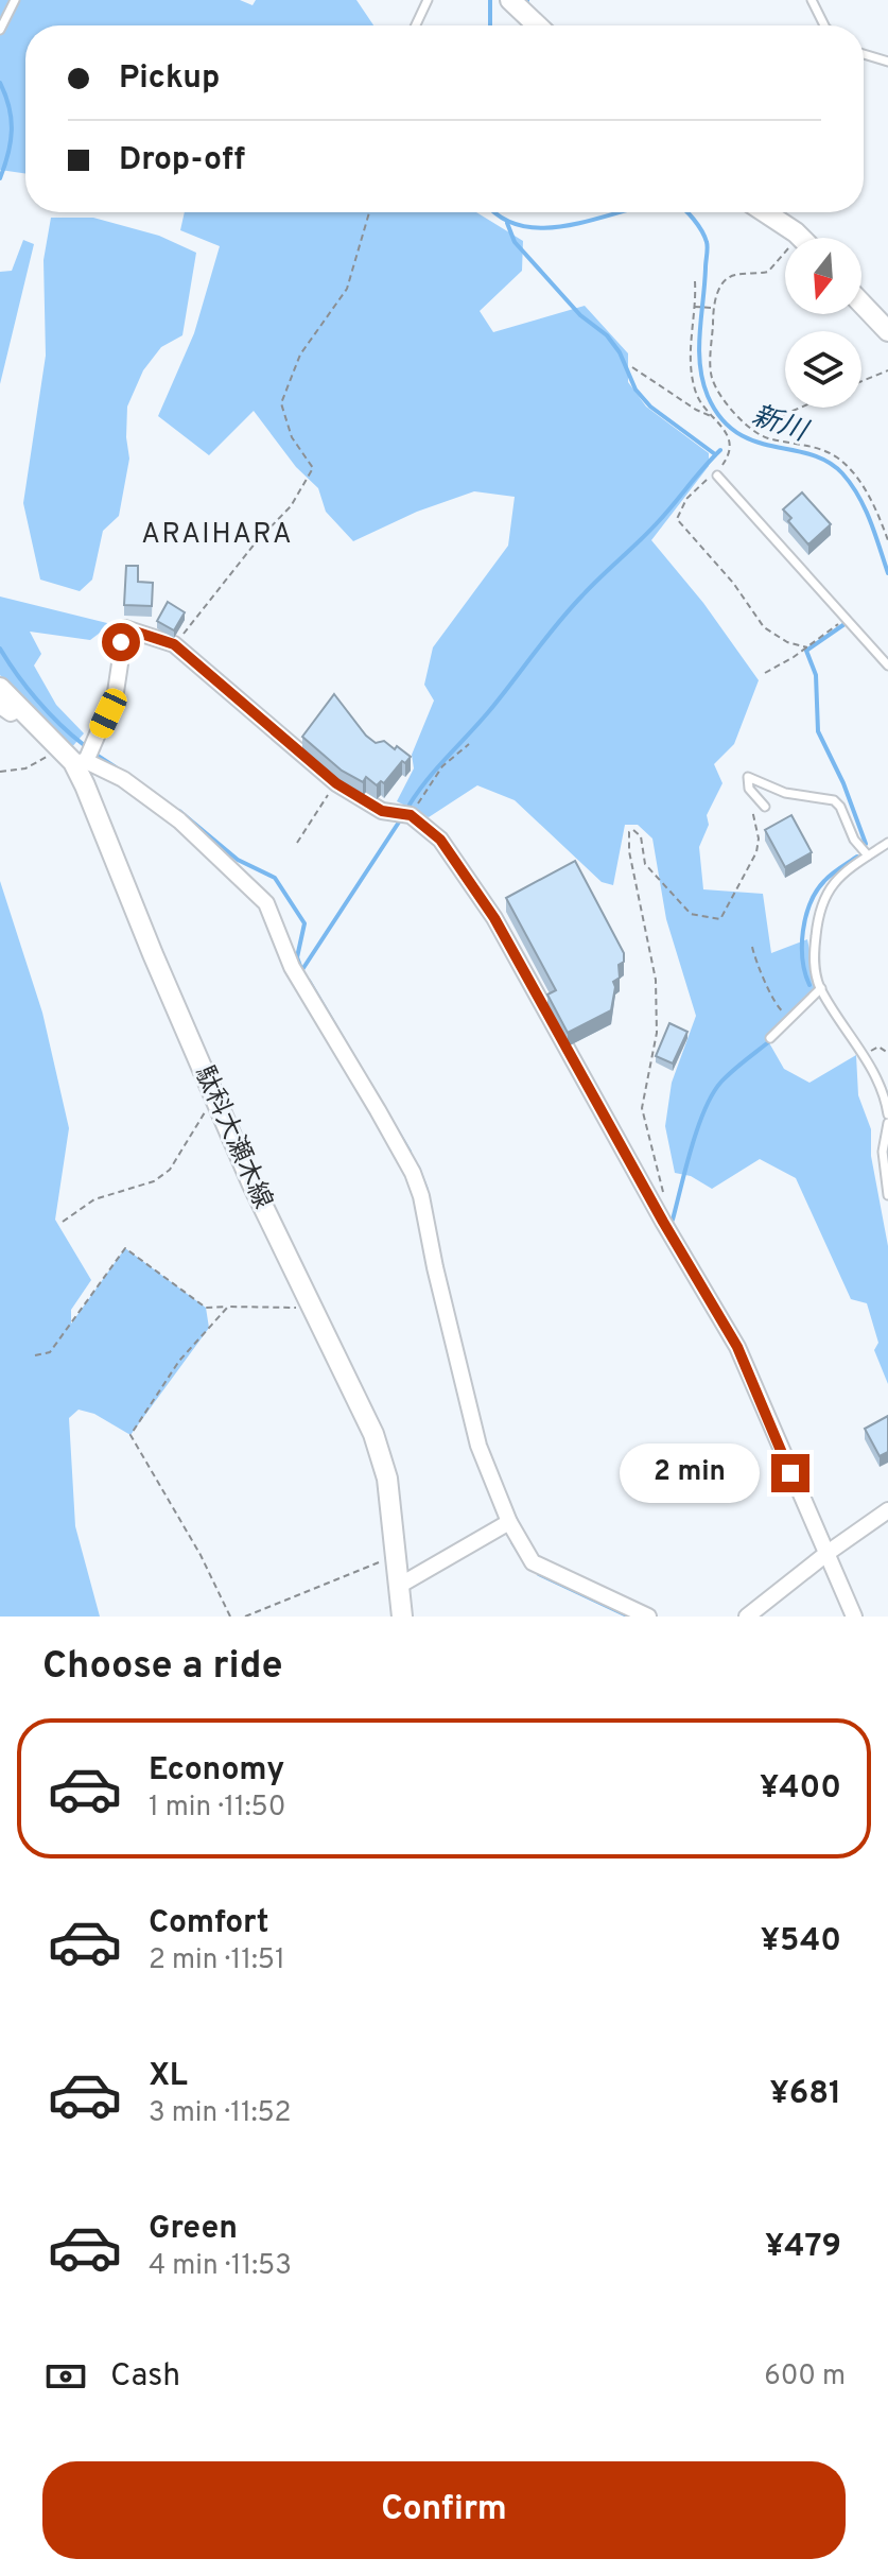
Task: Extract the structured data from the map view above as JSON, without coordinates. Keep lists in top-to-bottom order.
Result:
{
  "streets": {
    "main road": ["駄科大瀬木線"]
  },
  "districts": ["ARAIHARA"],
  "water": ["新川"],
  "north": "bottom",
  "page": {
    "banner": ["Pickup", "Drop-off"],
    "bubble": "2 min",
    "heading": "Choose a ride",
    "list": [
      {
        "name": "Economy",
        "note": "1 min · 11:50",
        "value": "¥400"
      },
      {
        "name": "Comfort",
        "note": "2 min · 11:51",
        "value": "¥540"
      },
      {
        "name": "XL",
        "note": "3 min · 11:52",
        "value": "¥681"
      },
      {
        "name": "Green",
        "note": "4 min · 11:53",
        "value": "¥479"
      }
    ],
    "pay": ["Cash", "600 m"],
    "buttons": "Confirm"
  }
}
